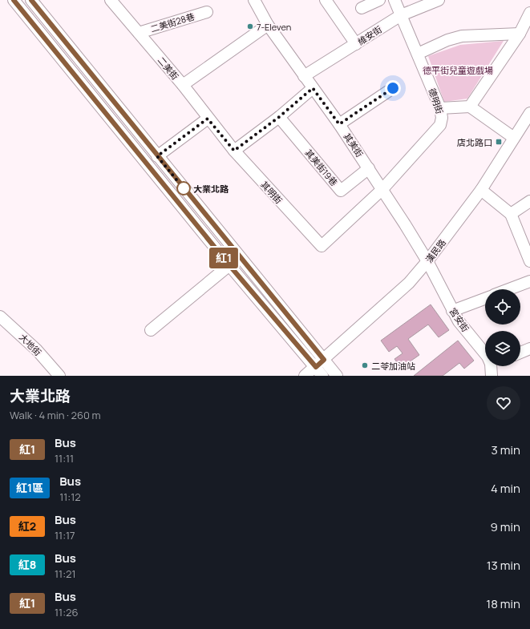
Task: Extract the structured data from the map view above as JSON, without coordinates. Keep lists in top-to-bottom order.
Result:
{
  "streets": {
    "street": [
      "二美街28巷",
      "維安街",
      "二美街",
      "德明街",
      "其美街",
      "其美街19巷",
      "其明街",
      "漢民路",
      "宮安街",
      "大地街"
    ]
  },
  "crossings": [
    ["二美街28巷", "二美街"],
    ["維安街", "德明街"],
    ["維安街", "其美街"],
    ["二美街", "其美街"],
    ["德明街", "其美街"],
    ["德明街", "其明街"],
    ["其美街", "其美街19巷"],
    ["其美街", "其明街"],
    ["其美街", "漢民路"],
    ["其美街", "宮安街"],
    ["漢民路", "宮安街"]
  ],
  "parks": ["德平街兒童遊戲場"],
  "places": {
    "other": ["7-Eleven", "大業北路", "二苓加油站"],
    "transit": ["店北路口"]
  },
  "lines": ["bus line 紅1"],
  "page": {
    "on_map": "紅1",
    "heading": ["大業北路", "Walk · 4 min · 260 m"],
    "list": [
      {
        "mark": "紅1",
        "name": "Bus",
        "note": "11:11",
        "value": "3 min"
      },
      {
        "mark": "紅1區",
        "name": "Bus",
        "note": "11:12",
        "value": "4 min"
      },
      {
        "mark": "紅2",
        "name": "Bus",
        "note": "11:17",
        "value": "9 min"
      },
      {
        "mark": "紅8",
        "name": "Bus",
        "note": "11:21",
        "value": "13 min"
      },
      {
        "mark": "紅1",
        "name": "Bus",
        "note": "11:26",
        "value": "18 min"
      }
    ]
  }
}
